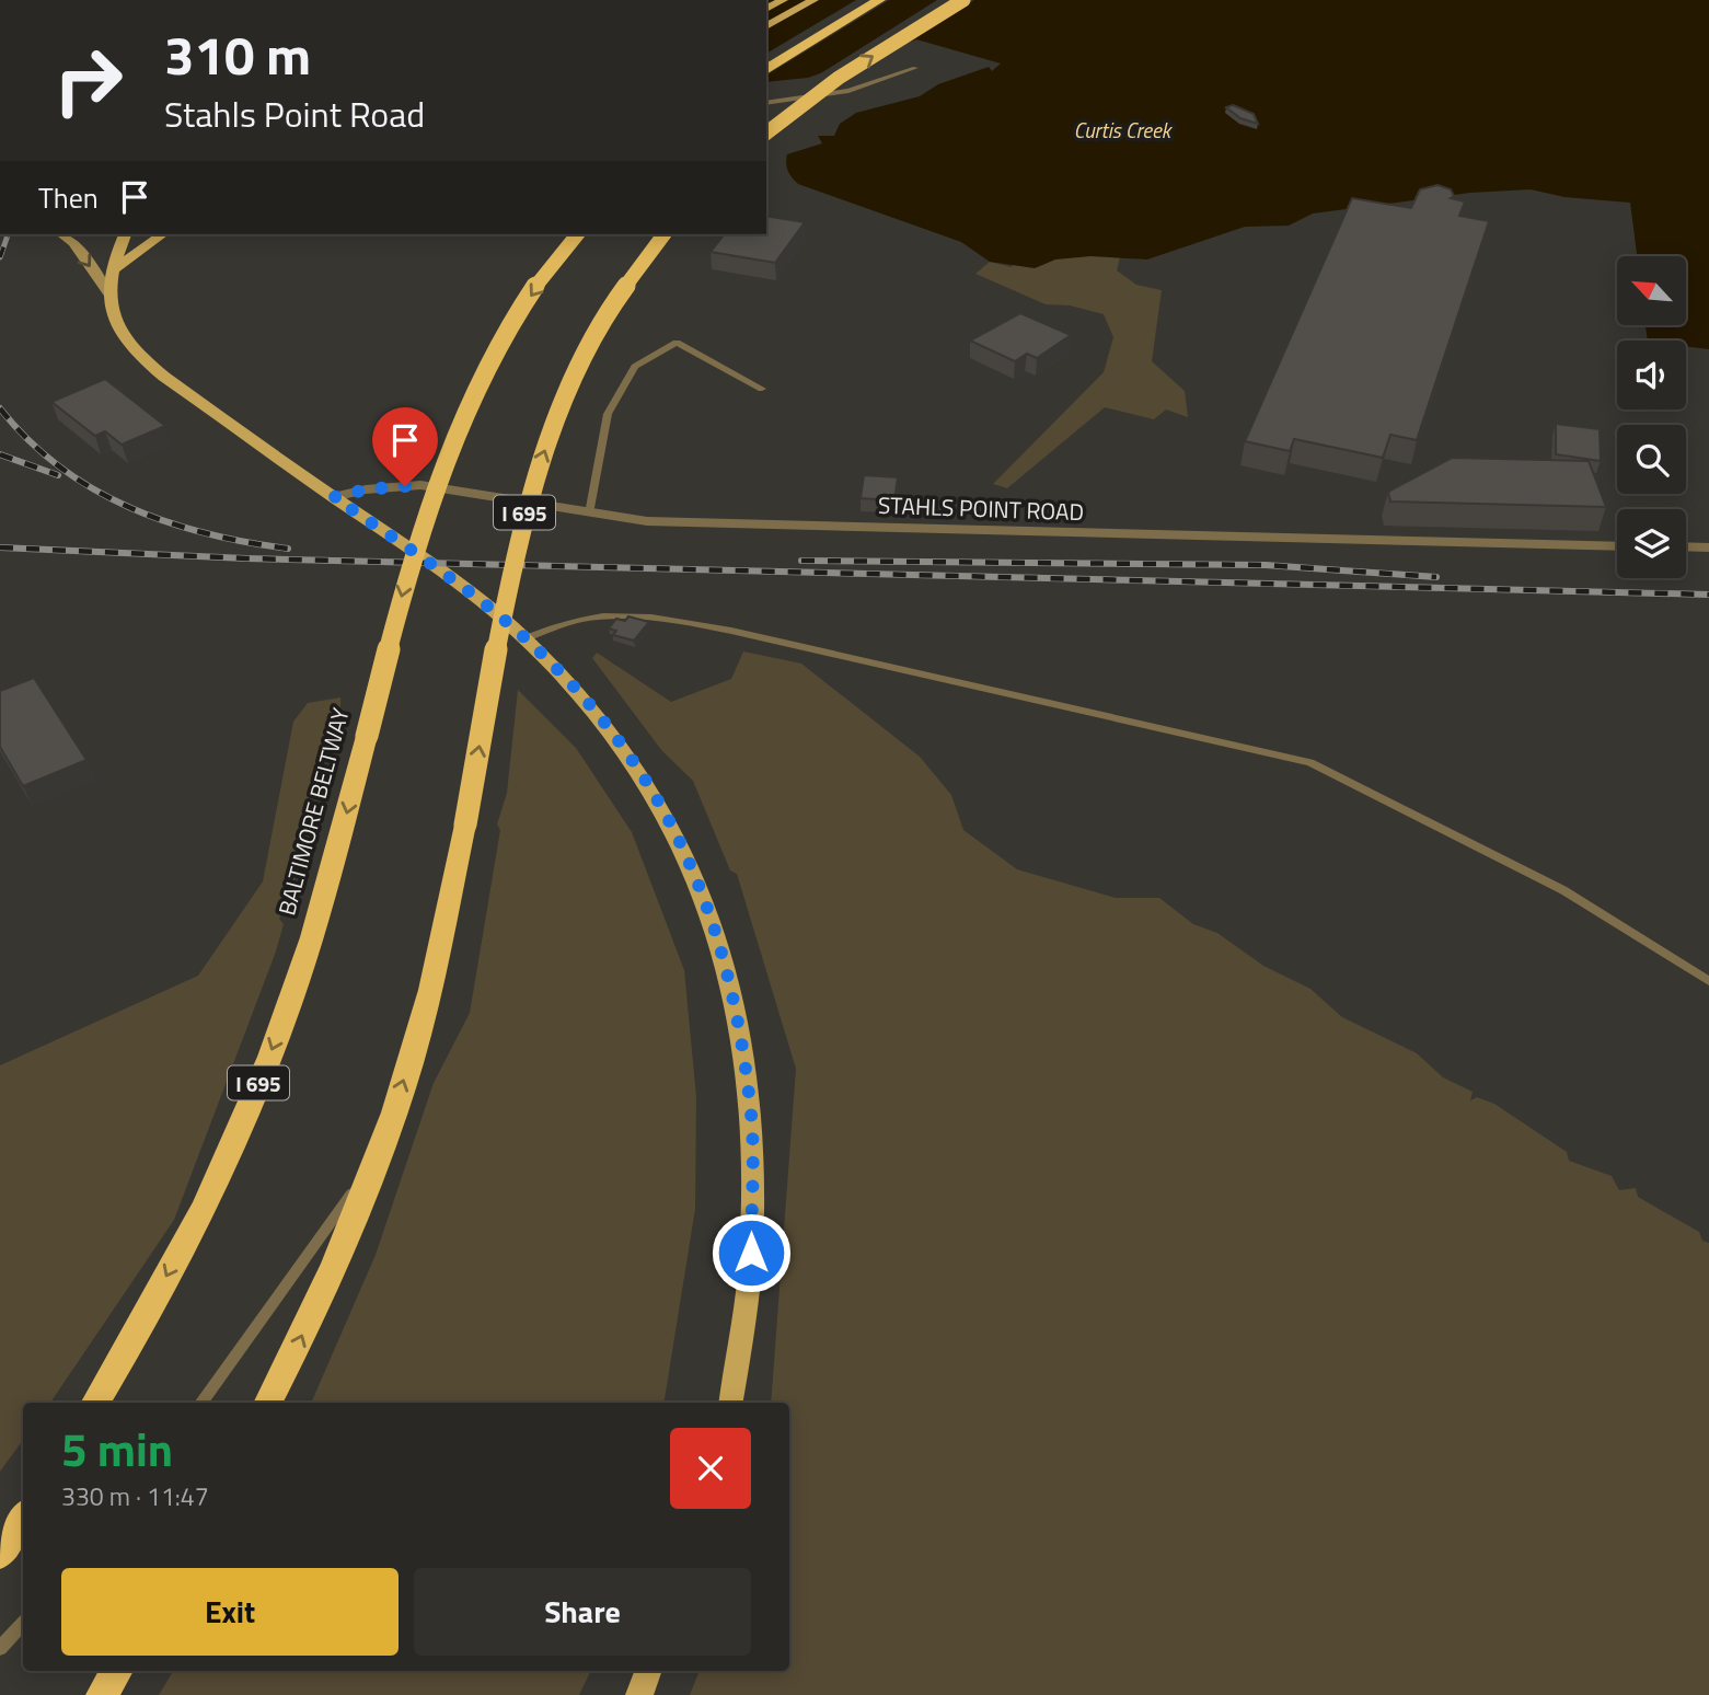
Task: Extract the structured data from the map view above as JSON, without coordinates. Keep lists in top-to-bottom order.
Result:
{
  "streets": {
    "highway": ["I 695", "BALTIMORE BELTWAY"],
    "street": ["STAHLS POINT ROAD"]
  },
  "water": ["Curtis Creek"],
  "north": "top left",
  "page": {
    "turn": ["310 m", "Stahls Point Road"],
    "then": "Then",
    "heading": ["5 min", "330 m · 11:47"],
    "buttons": ["Exit", "Share"]
  }
}
